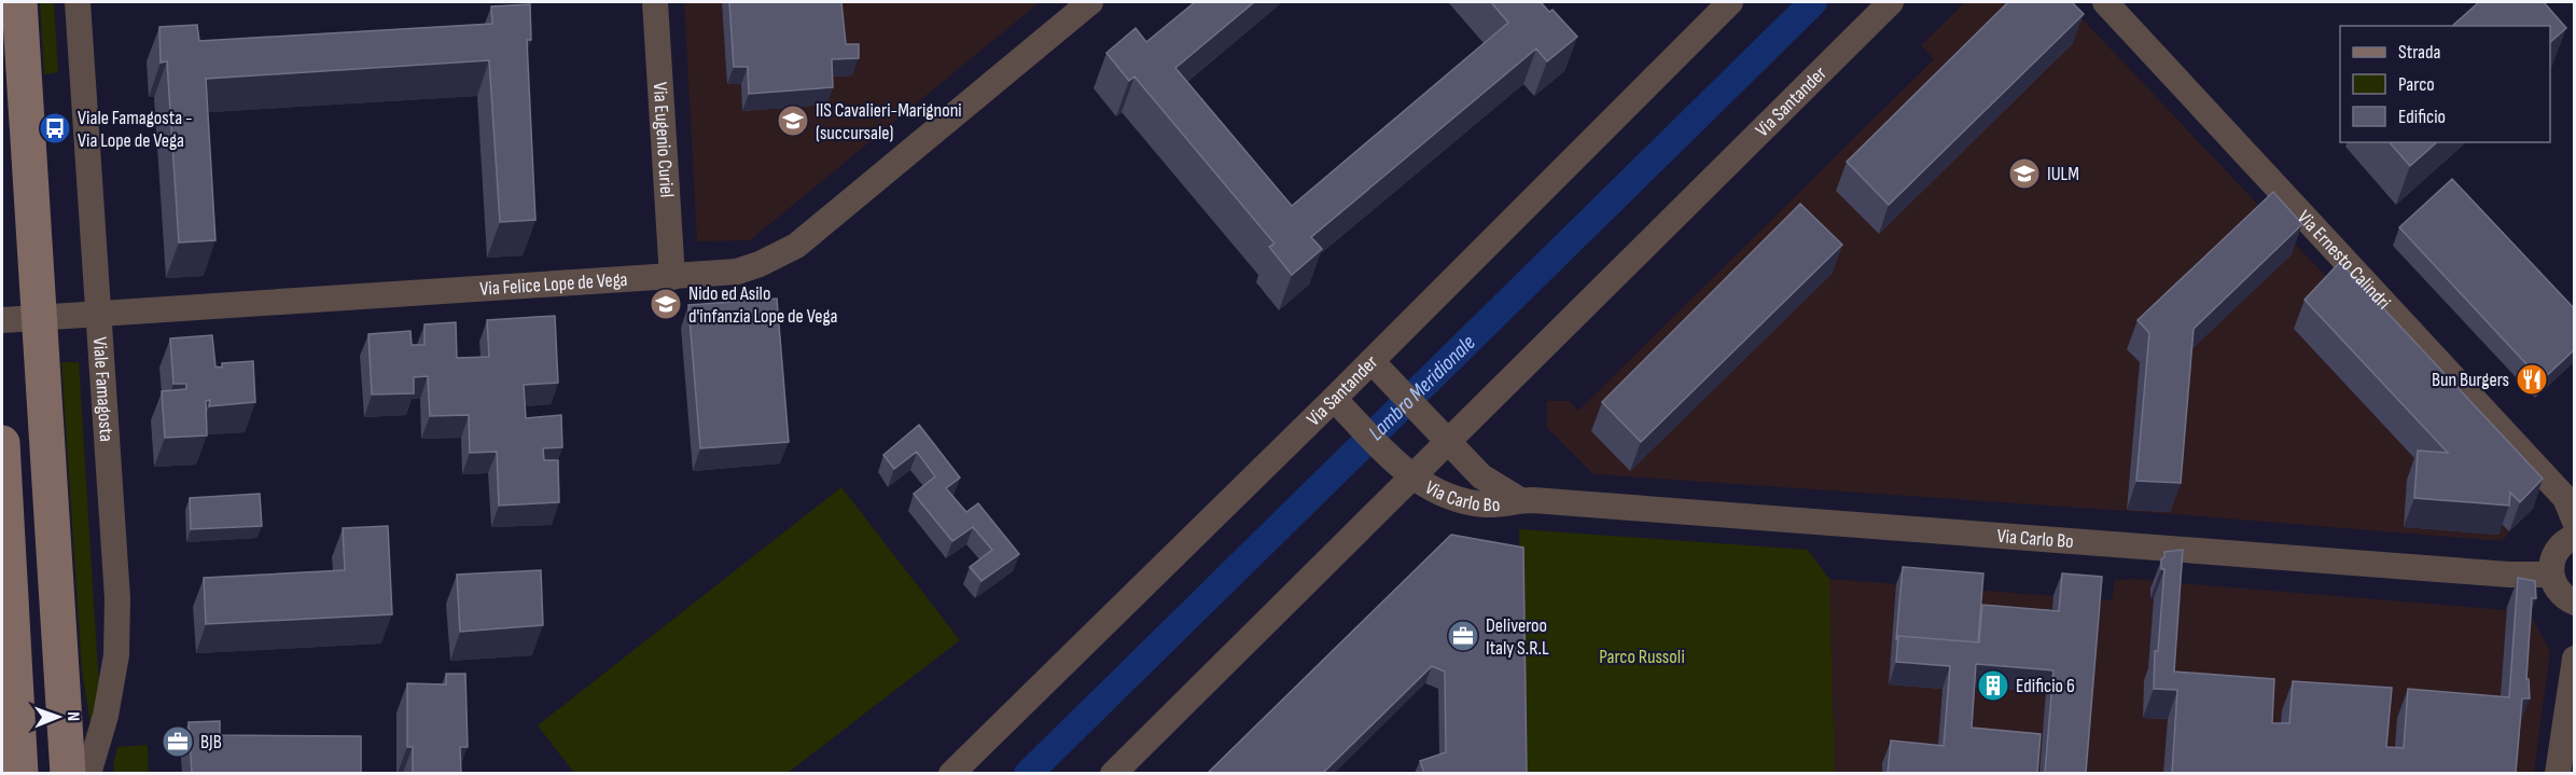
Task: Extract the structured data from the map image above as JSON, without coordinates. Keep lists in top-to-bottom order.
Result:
{
  "streets": {
    "street": [
      "Via Santander",
      "Via Eugenio Curiel",
      "Via Ernesto Calindri",
      "Via Felice Lope de Vega",
      "Viale Famagosta",
      "Via Carlo Bo"
    ]
  },
  "crossings": [
    ["Via Santander", "Via Carlo Bo"],
    ["Via Eugenio Curiel", "Via Felice Lope de Vega"],
    ["Via Felice Lope de Vega", "Viale Famagosta"]
  ],
  "water": ["Lambro Meridionale"],
  "parks": ["Parco Russoli"],
  "places": {
    "school or university": ["IIS Cavalieri-Marignoni (succursale)", "IULM", "Nido ed Asilo d'infanzia Lope de Vega"],
    "bus stop": ["Viale Famagosta - Via Lope de Vega"],
    "restaurant": ["Bun Burgers"],
    "office": ["Deliveroo Italy S.R.L", "BJB"],
    "building": ["Edificio 6"]
  },
  "legend": ["Strada", "Parco", "Edificio"],
  "north": "right"
}
